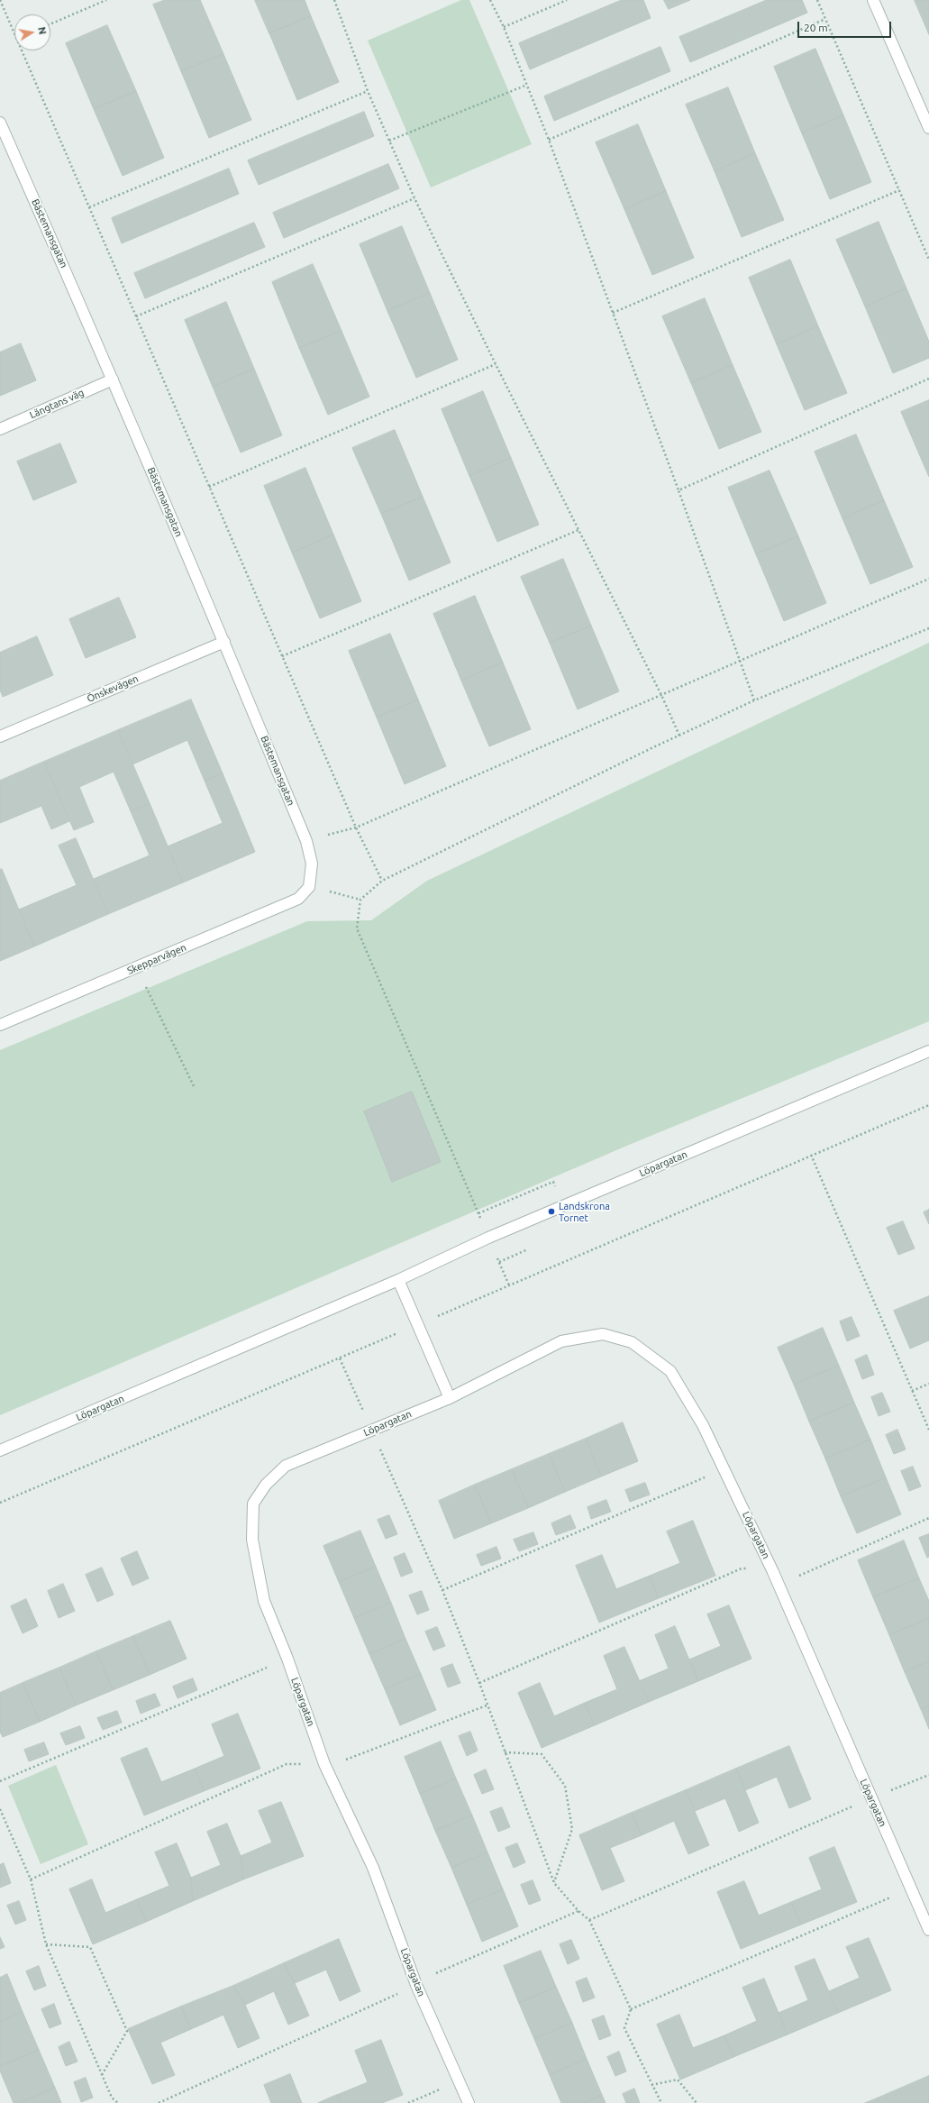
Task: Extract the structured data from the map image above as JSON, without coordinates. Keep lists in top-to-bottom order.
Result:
{
  "streets": {
    "street": [
      "Bästemansgatan",
      "Längtans väg",
      "Önskevägen",
      "Skepparvägen",
      "Löpargatan"
    ]
  },
  "crossings": [
    ["Bästemansgatan", "Längtans väg"],
    ["Bästemansgatan", "Önskevägen"],
    ["Bästemansgatan", "Skepparvägen"]
  ],
  "places": ["Landskrona Tornet"],
  "scale_bar": "20 m",
  "north": "right"
}
